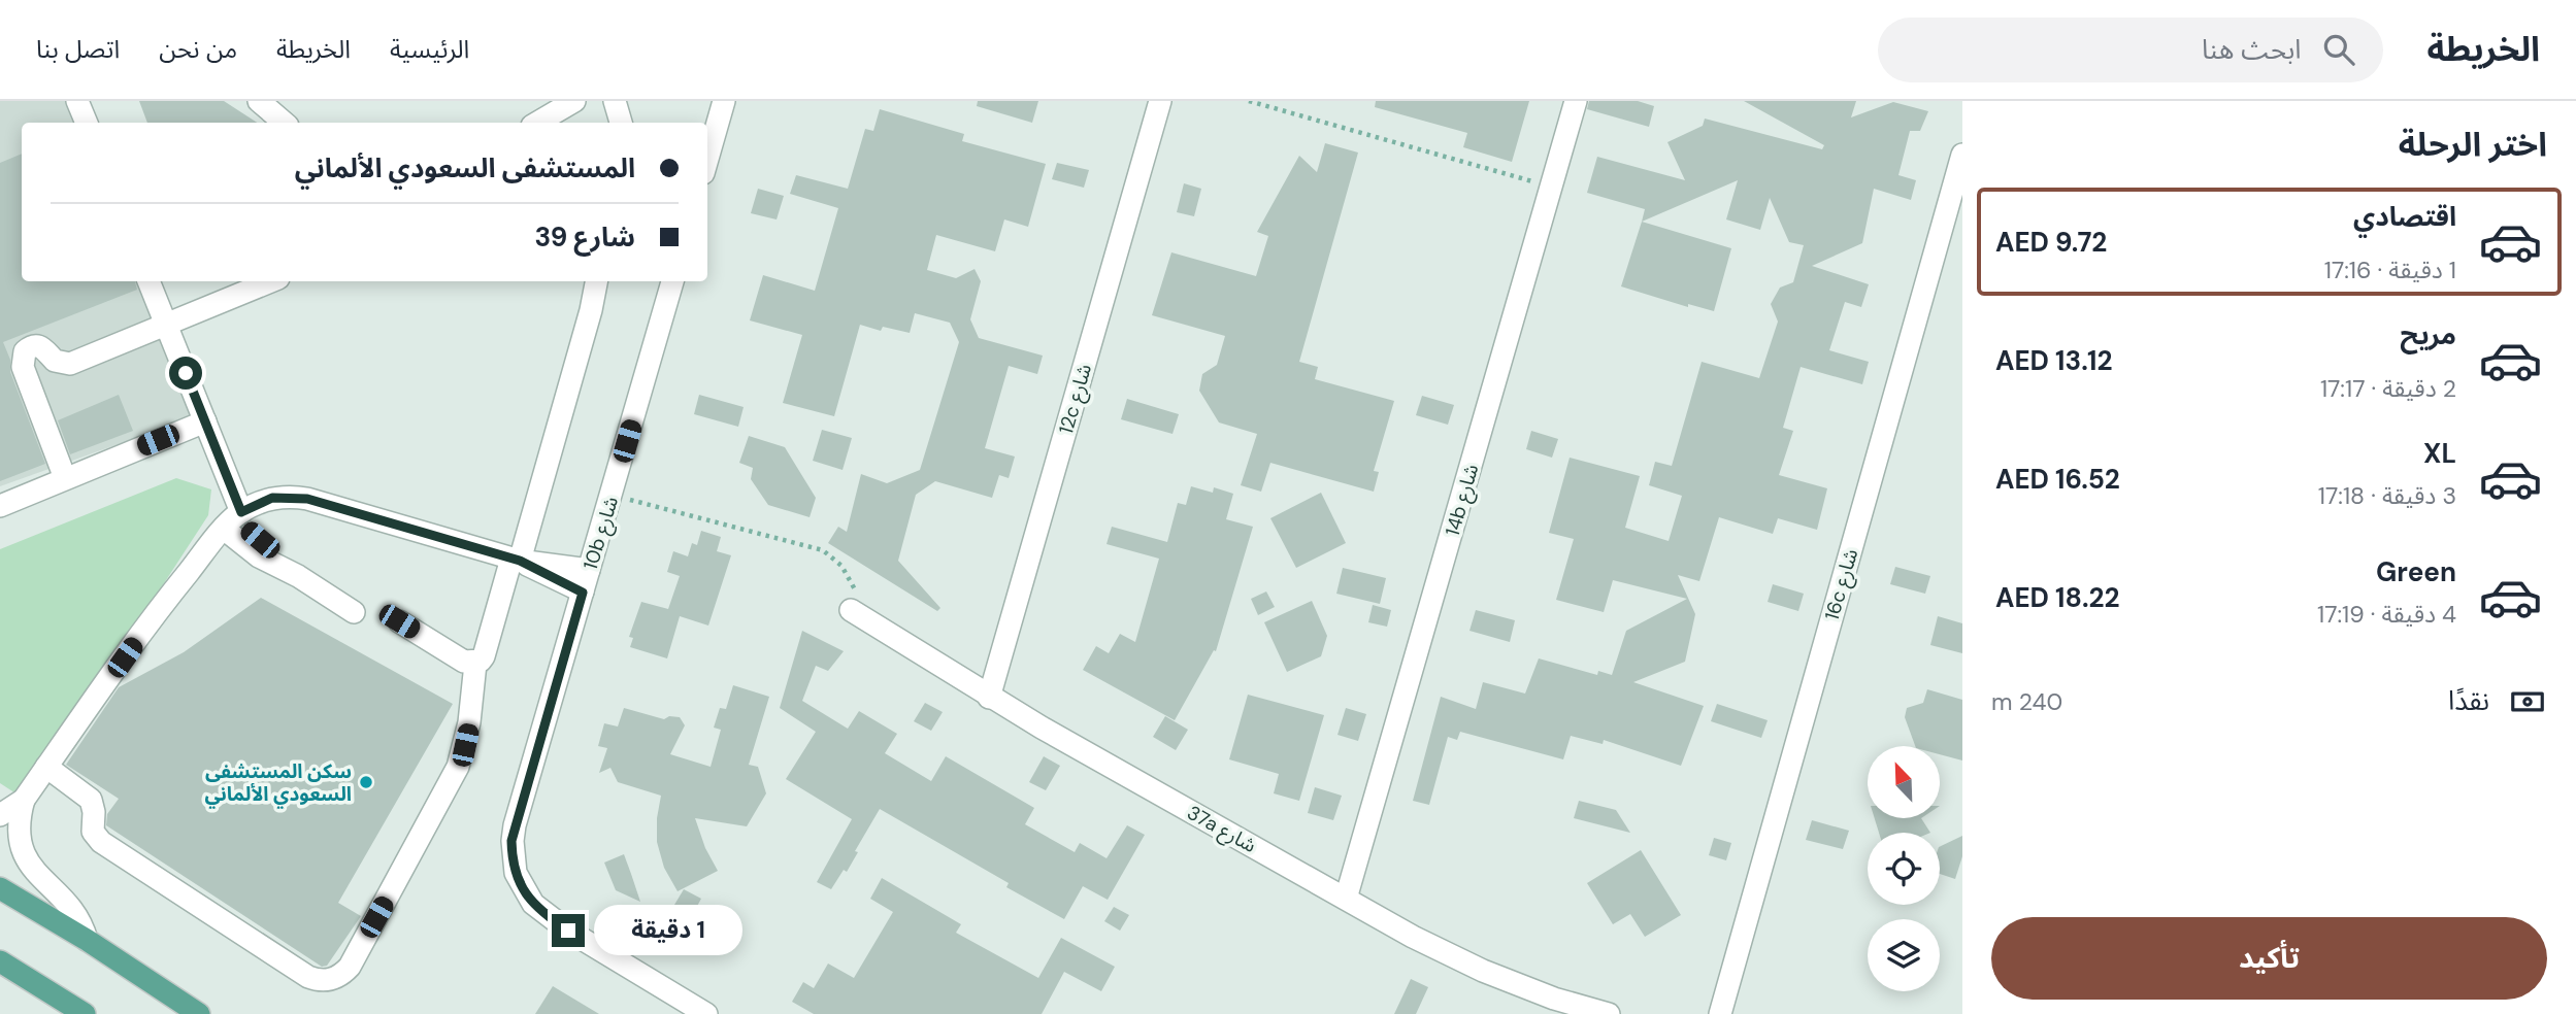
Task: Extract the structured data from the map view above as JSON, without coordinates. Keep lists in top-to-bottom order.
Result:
{
  "streets": {
    "street": [
      "12c شارع",
      "14b شارع",
      "10b شارع",
      "16c شارع",
      "37a شارع"
    ]
  },
  "crossings": [
    ["12c شارع", "37a شارع"],
    ["14b شارع", "37a شارع"]
  ],
  "places": ["سكن المستشفى السعودي الألماني"],
  "north": "top left",
  "page": {
    "header": "الخريطة",
    "search": "ابحث هنا",
    "nav": [
      "الرئيسية",
      "الخريطة",
      "من نحن",
      "اتصل بنا"
    ],
    "heading": "اختر الرحلة",
    "banner": ["المستشفى السعودي الألماني", "شارع 39"],
    "list": [
      {
        "name": "اقتصادي",
        "note": "1 دقيقة · 17:16",
        "value": "AED 9.72"
      },
      {
        "name": "مريح",
        "note": "2 دقيقة · 17:17",
        "value": "AED 13.12"
      },
      {
        "name": "XL",
        "note": "3 دقيقة · 17:18",
        "value": "AED 16.52"
      },
      {
        "name": "Green",
        "note": "4 دقيقة · 17:19",
        "value": "AED 18.22"
      }
    ],
    "pay": ["نقدًا", "240 m"],
    "buttons": "تأكيد",
    "bubble": "1 دقيقة"
  }
}
